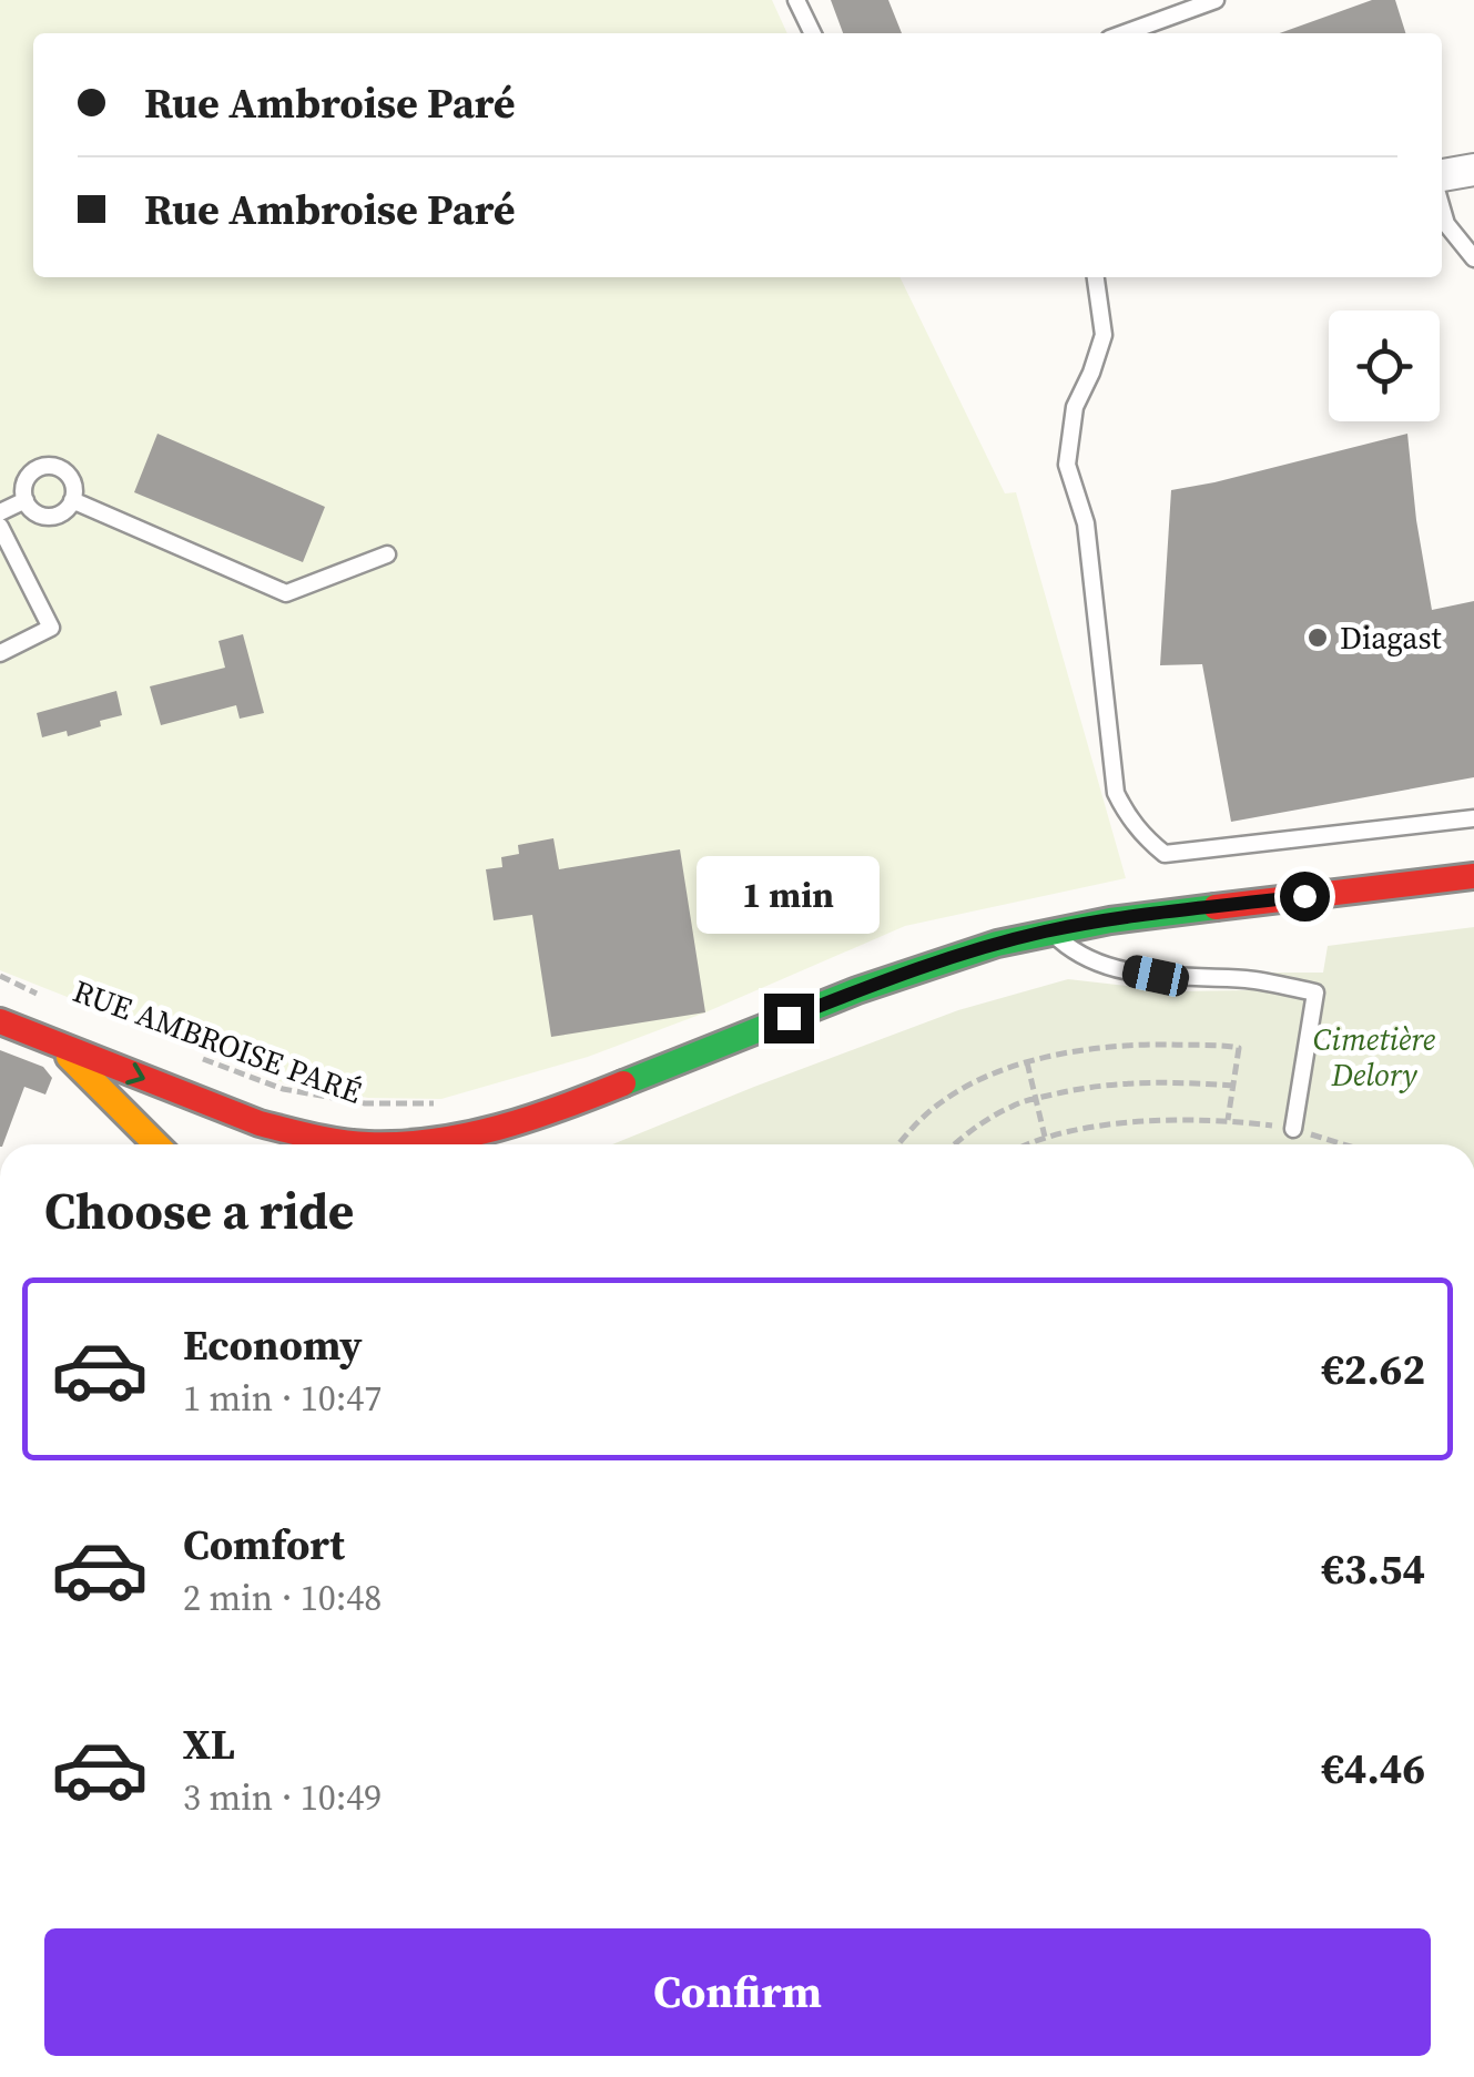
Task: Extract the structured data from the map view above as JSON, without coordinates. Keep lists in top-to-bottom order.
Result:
{
  "streets": {
    "street": ["RUE AMBROISE PARÉ"]
  },
  "parks": ["Cimetière Delory"],
  "places": ["Diagast"],
  "page": {
    "banner": ["Rue Ambroise Paré", "Rue Ambroise Paré"],
    "bubble": "1 min",
    "heading": "Choose a ride",
    "list": [
      {
        "name": "Economy",
        "note": "1 min · 10:47",
        "value": "€2.62"
      },
      {
        "name": "Comfort",
        "note": "2 min · 10:48",
        "value": "€3.54"
      },
      {
        "name": "XL",
        "note": "3 min · 10:49",
        "value": "€4.46"
      }
    ],
    "buttons": "Confirm"
  }
}
